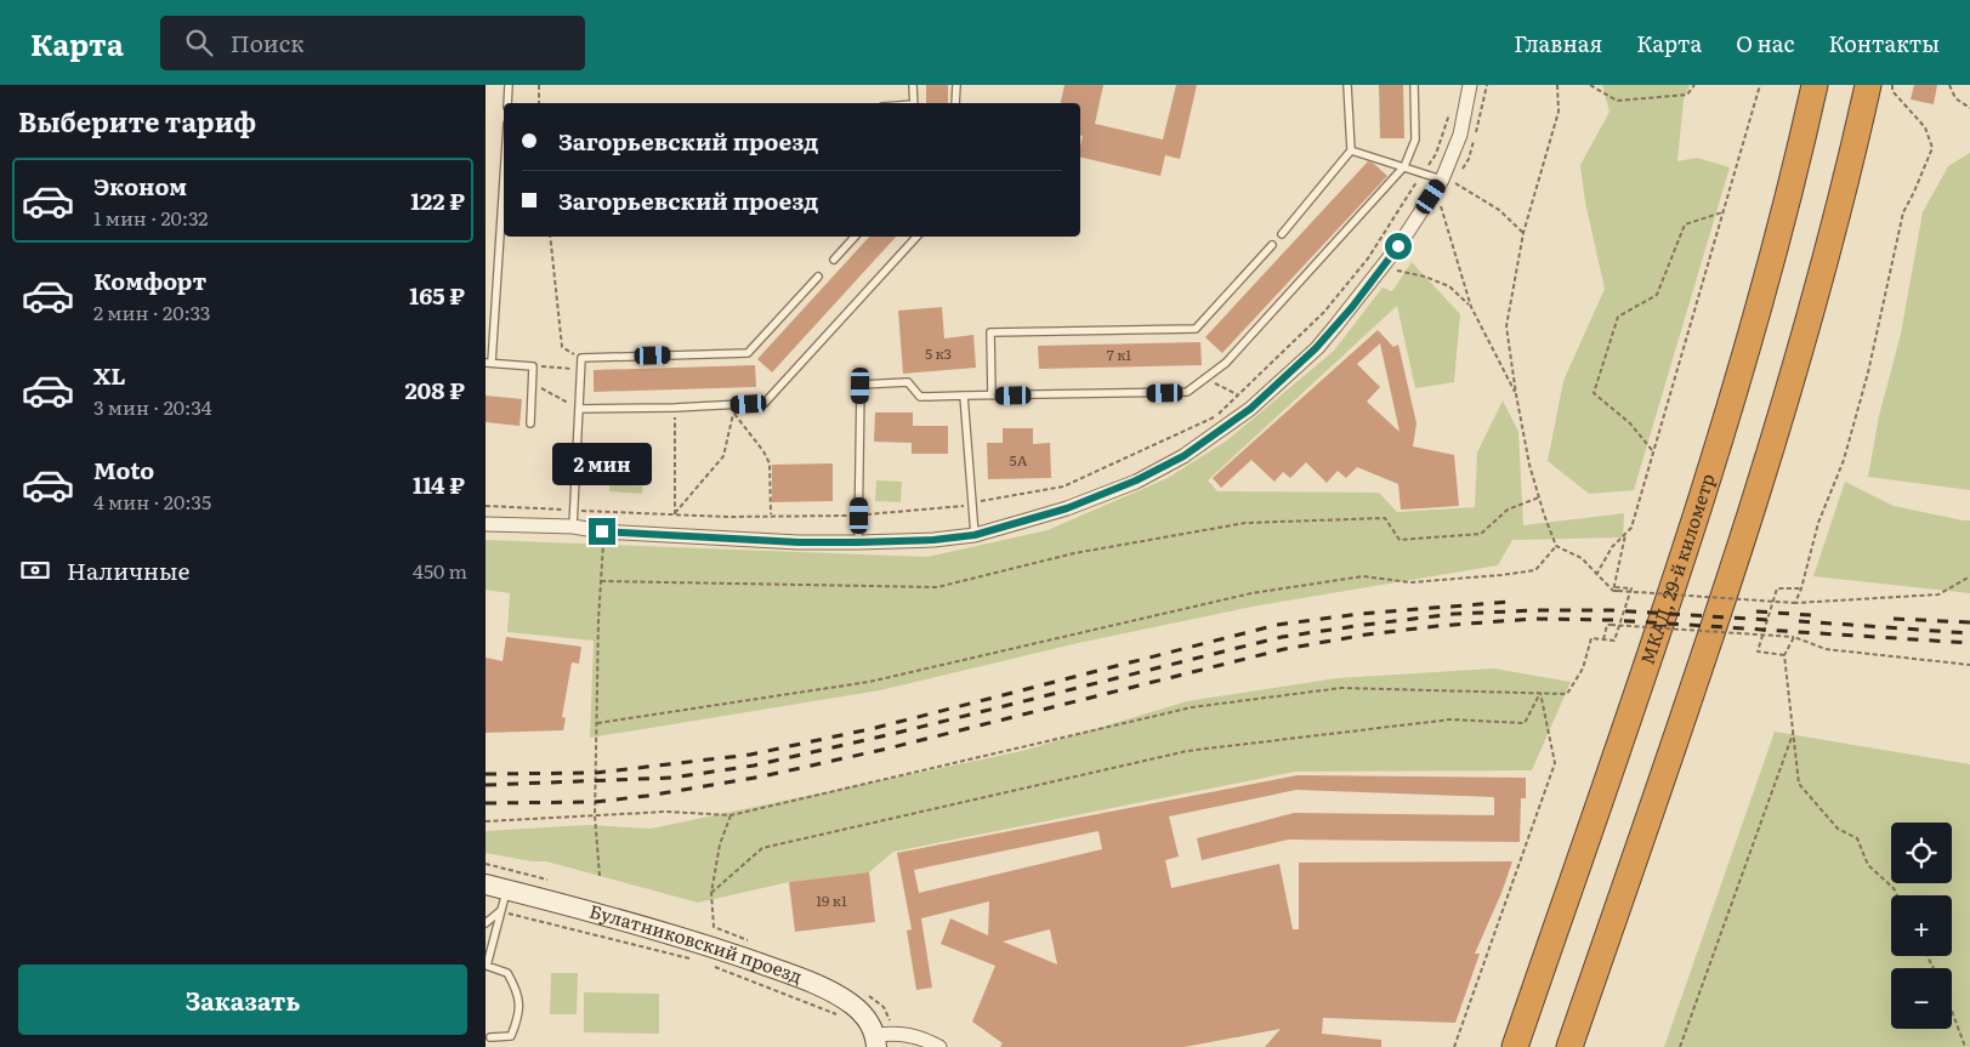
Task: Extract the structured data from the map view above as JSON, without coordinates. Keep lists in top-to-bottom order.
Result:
{
  "streets": {
    "highway": ["МКАД, 29-й километр"],
    "street": ["Булатниковский проезд"]
  },
  "house_numbers": [
    "5 к3",
    "7 к1",
    "5А",
    "19 к1"
  ],
  "page": {
    "header": "Карта",
    "search": "Поиск",
    "nav": [
      "Главная",
      "Карта",
      "О нас",
      "Контакты"
    ],
    "heading": "Выберите тариф",
    "banner": ["Загорьевский проезд", "Загорьевский проезд"],
    "list": [
      {
        "name": "Эконом",
        "note": "1 мин · 20:32",
        "value": "122 ₽"
      },
      {
        "name": "Комфорт",
        "note": "2 мин · 20:33",
        "value": "165 ₽"
      },
      {
        "name": "XL",
        "note": "3 мин · 20:34",
        "value": "208 ₽"
      },
      {
        "name": "Moto",
        "note": "4 мин · 20:35",
        "value": "114 ₽"
      }
    ],
    "bubble": "2 мин",
    "pay": ["Наличные", "450 m"],
    "map_buttons": ["+", "−"],
    "buttons": "Заказать"
  }
}
